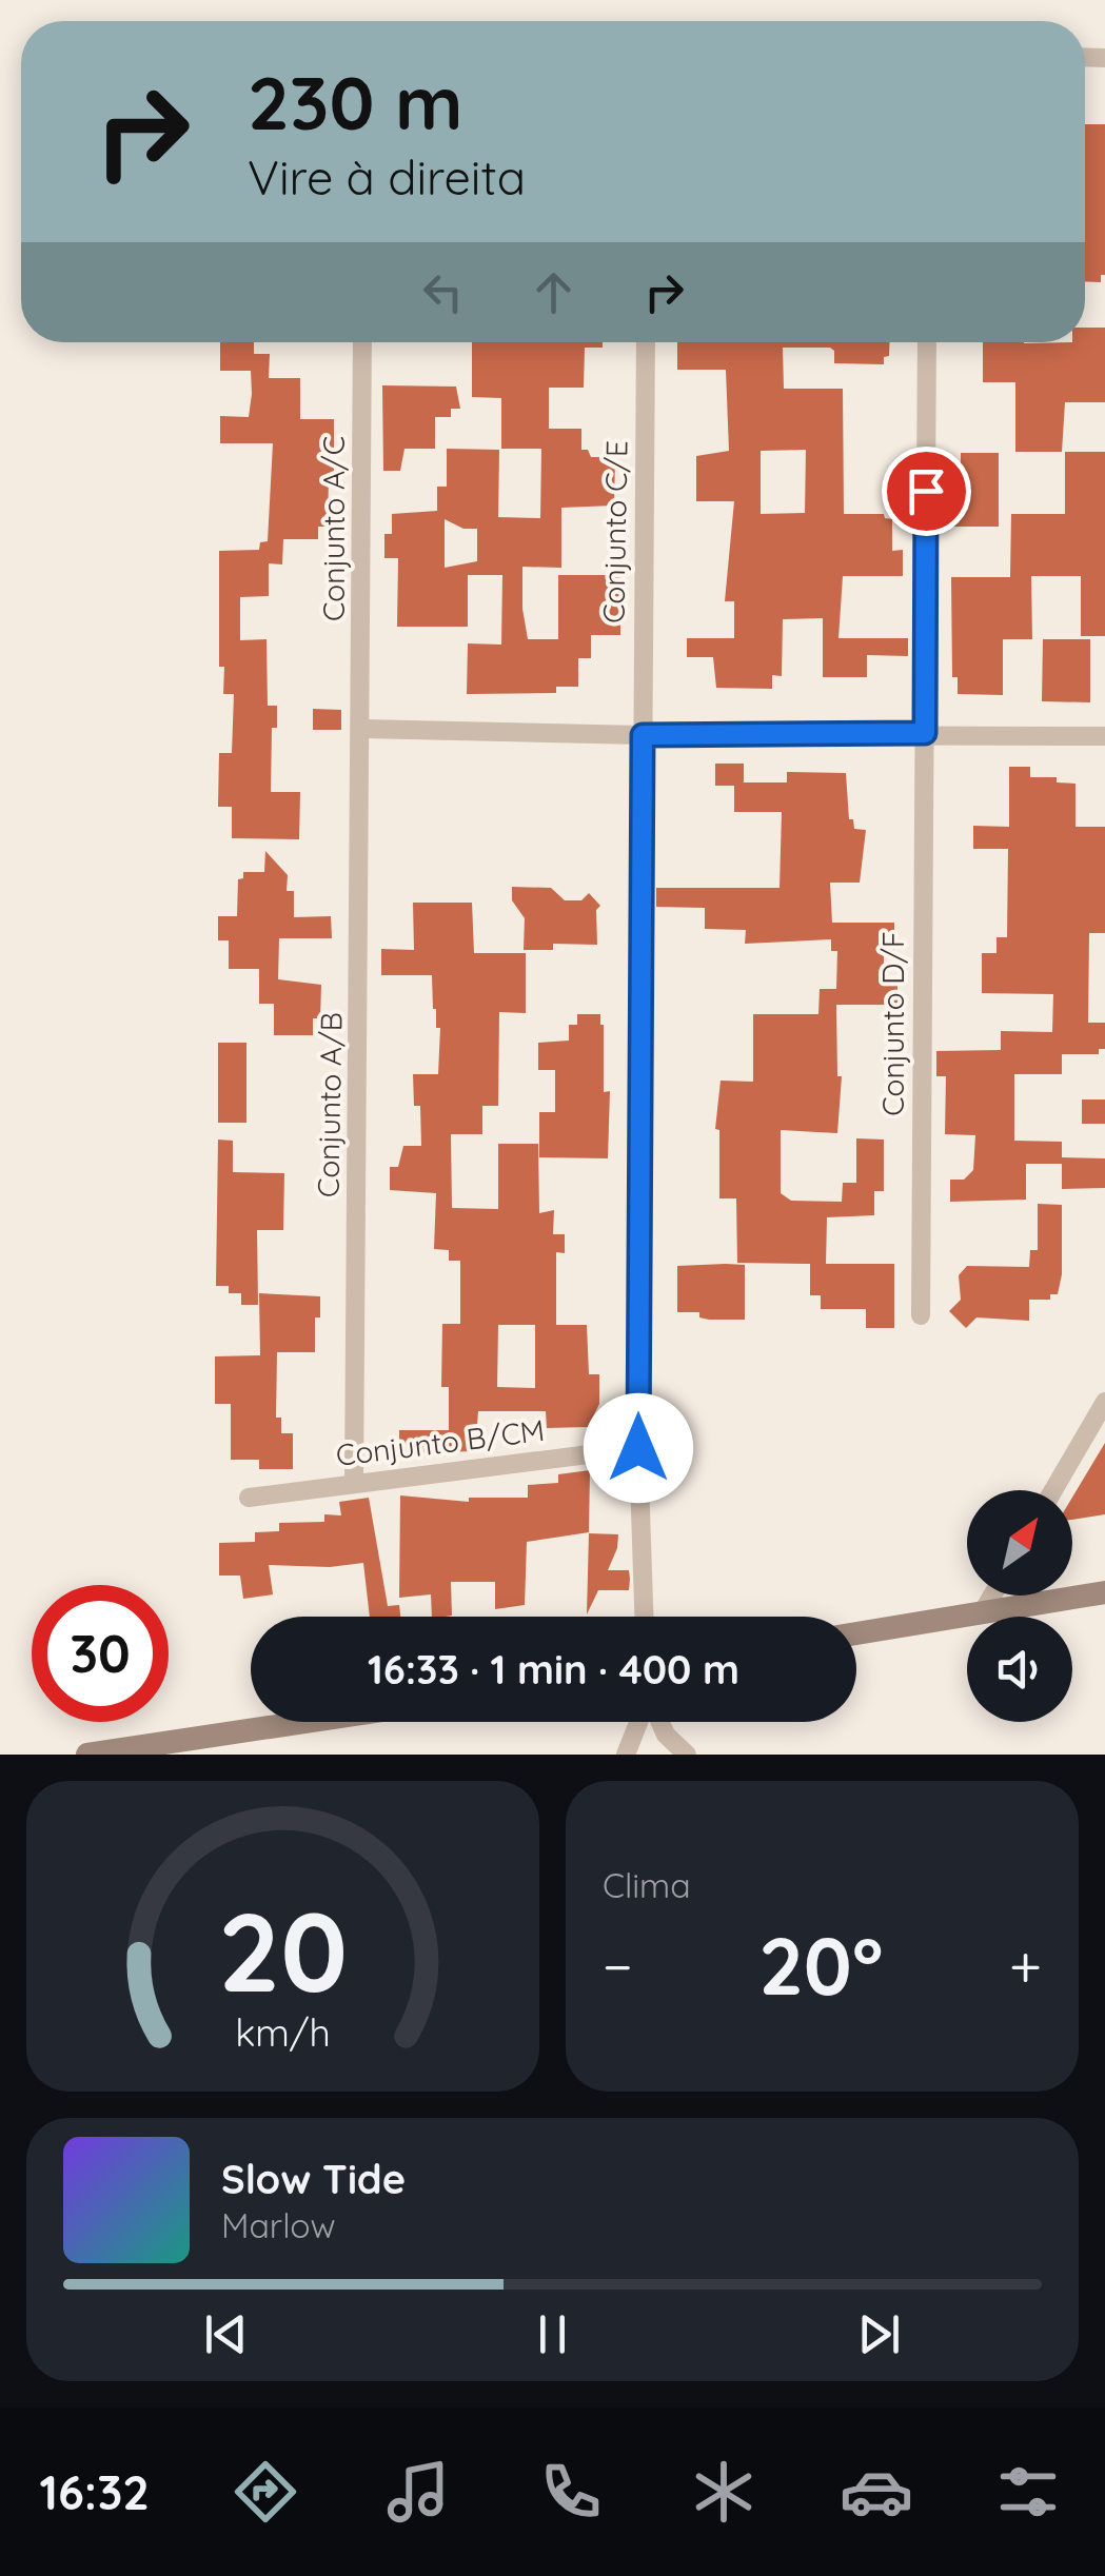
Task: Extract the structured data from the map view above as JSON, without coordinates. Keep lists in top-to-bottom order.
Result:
{
  "streets": {
    "street": [
      "Conjunto A/C",
      "Conjunto C/E",
      "Conjunto D/F",
      "Conjunto A/B",
      "Conjunto B/CM"
    ]
  },
  "crossings": [
    ["Conjunto A/C", "Conjunto A/B"],
    ["Conjunto C/E", "Conjunto B/CM"],
    ["Conjunto A/B", "Conjunto B/CM"]
  ],
  "north": "top right",
  "page": {
    "turn": ["230 m", "Vire à direita"],
    "limit": "30",
    "trip": "16:33 · 1 min · 400 m",
    "tile": "Clima",
    "heat": ["−", "20°", "+"],
    "song": ["Slow Tide", "Marlow"],
    "tabs": "16:32",
    "gauge": ["20", "km/h"]
  }
}
